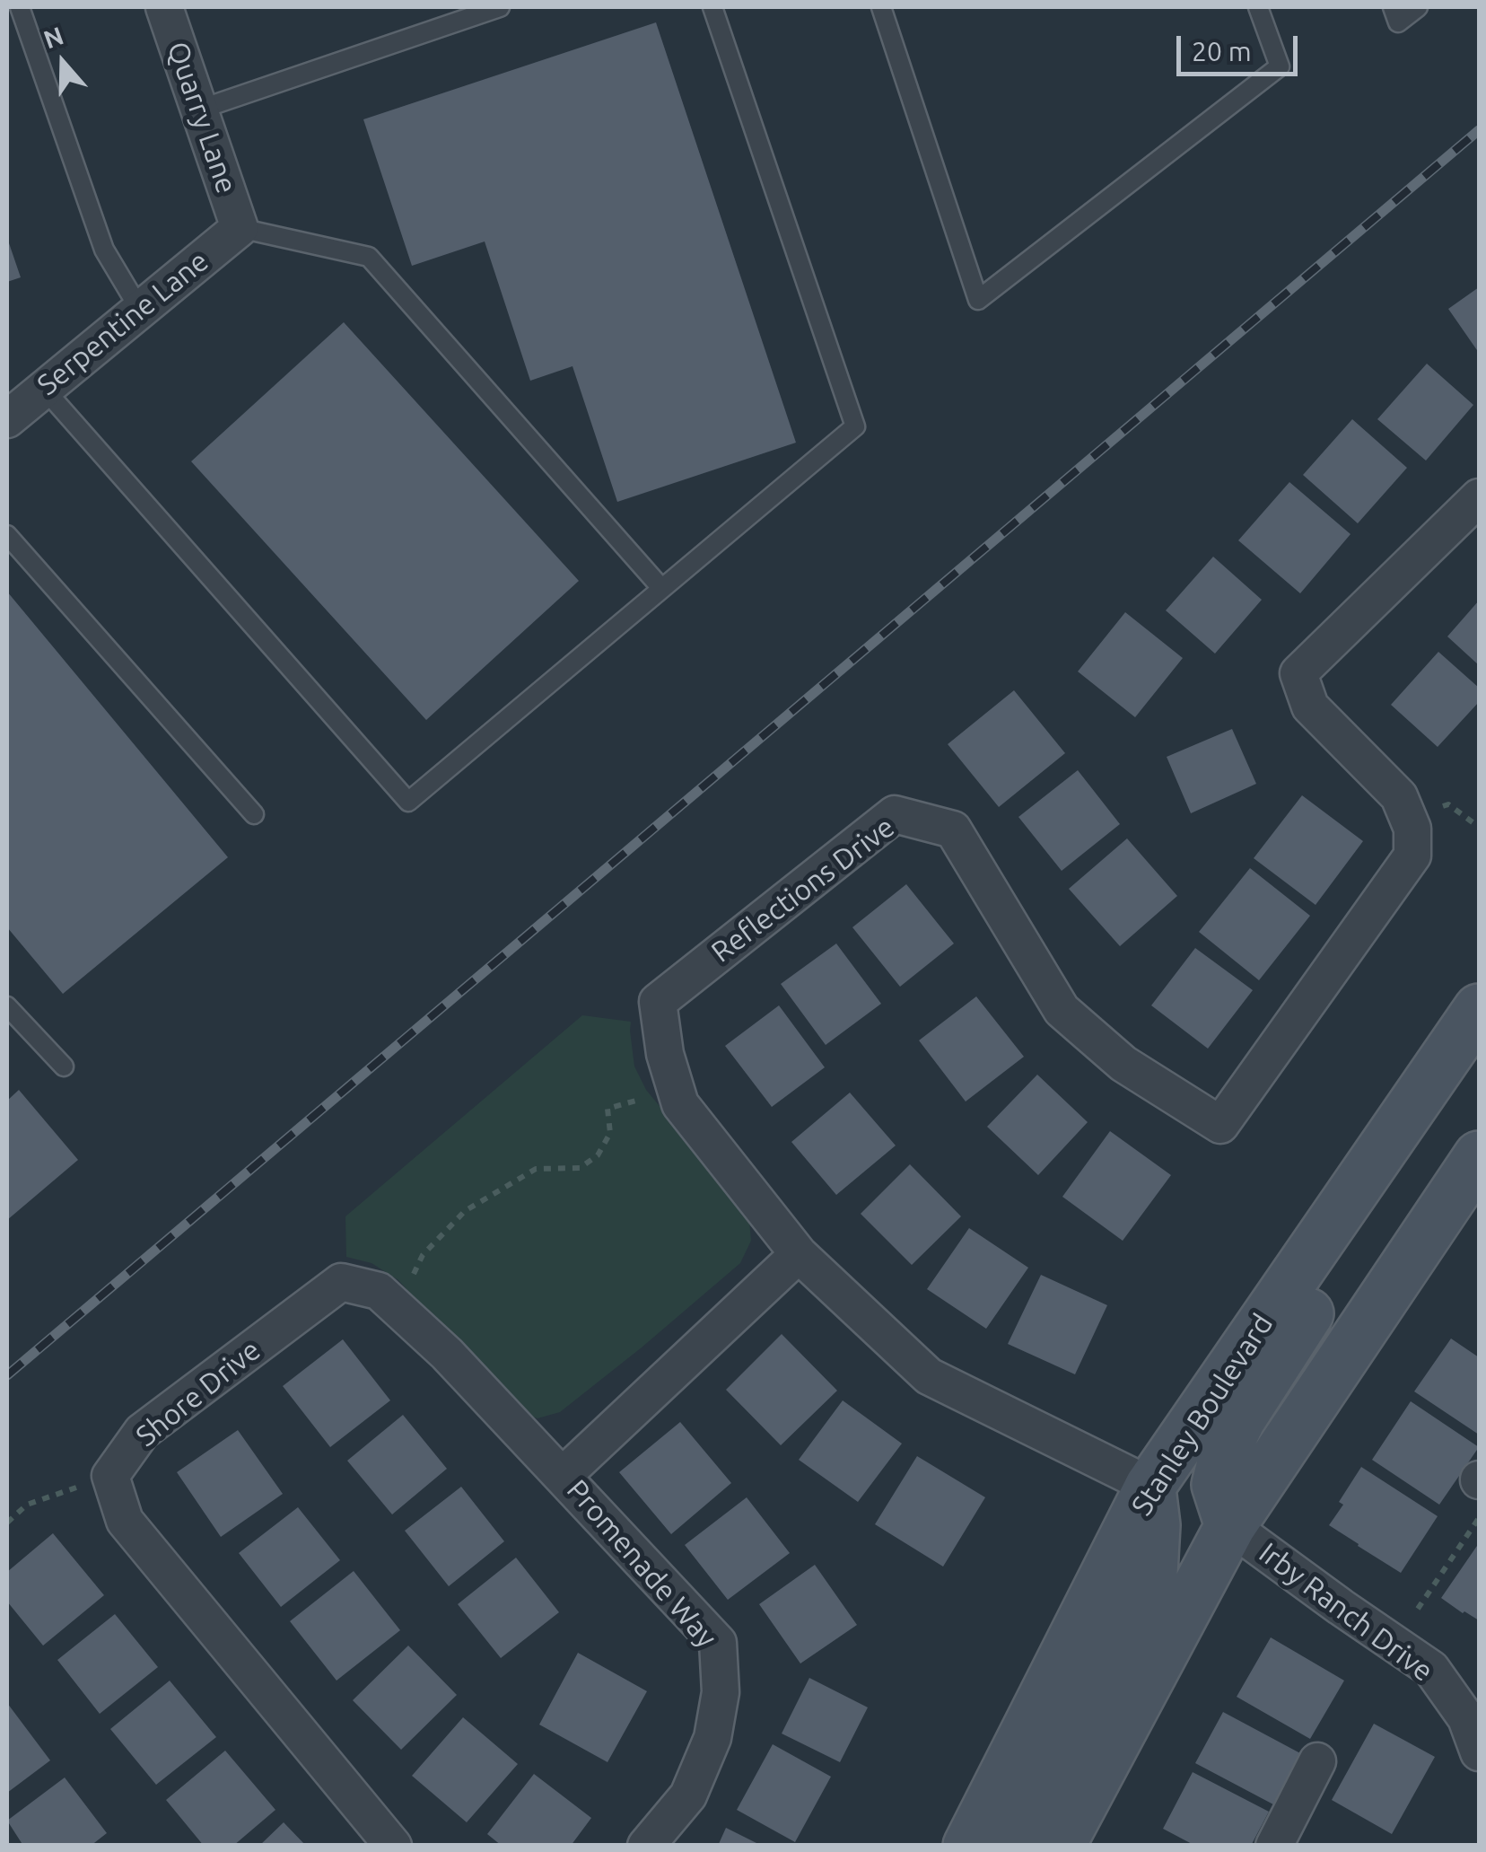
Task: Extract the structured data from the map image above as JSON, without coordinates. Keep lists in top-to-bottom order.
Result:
{
  "streets": {
    "main road": ["Stanley Boulevard"],
    "street": [
      "Quarry Lane",
      "Serpentine Lane",
      "Reflections Drive",
      "Shore Drive",
      "Promenade Way",
      "Irby Ranch Drive"
    ]
  },
  "crossings": [
    ["Quarry Lane", "Serpentine Lane"],
    ["Reflections Drive", "Stanley Boulevard"],
    ["Reflections Drive", "Promenade Way"],
    ["Shore Drive", "Promenade Way"]
  ],
  "scale_bar": "20 m",
  "north": "top"
}
